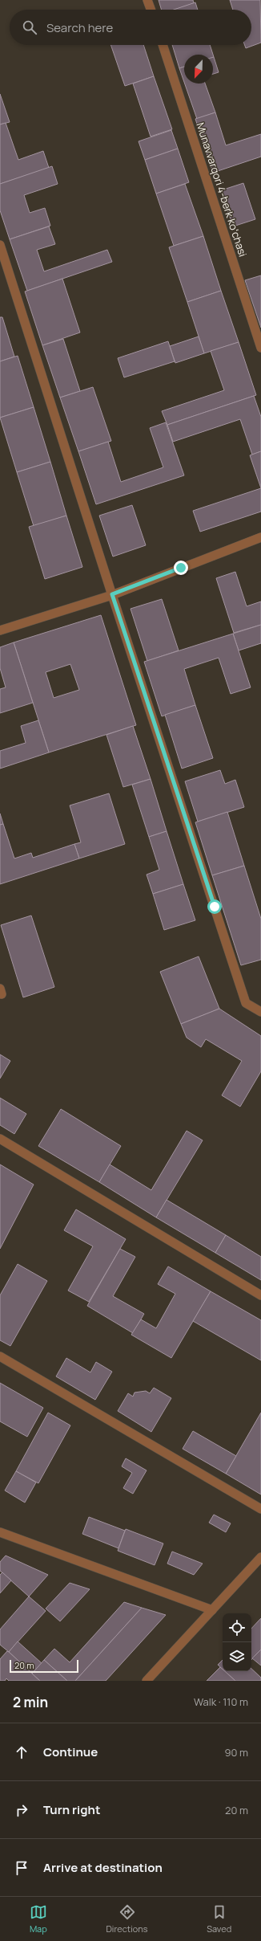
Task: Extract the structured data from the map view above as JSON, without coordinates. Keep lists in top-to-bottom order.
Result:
{
  "streets": {
    "street": ["Munavvarqori 4-berk koʻchasi"]
  },
  "scale_bar": "20 m",
  "north": "bottom left",
  "page": {
    "search": "Search here",
    "scale": "20 m",
    "heading": ["2 min", "Walk · 110 m"],
    "list": [
      ["Continue", "90 m"],
      ["Turn right", "20 m"],
      "Arrive at destination"
    ],
    "nav": ["Map", "Directions", "Saved"]
  }
}
